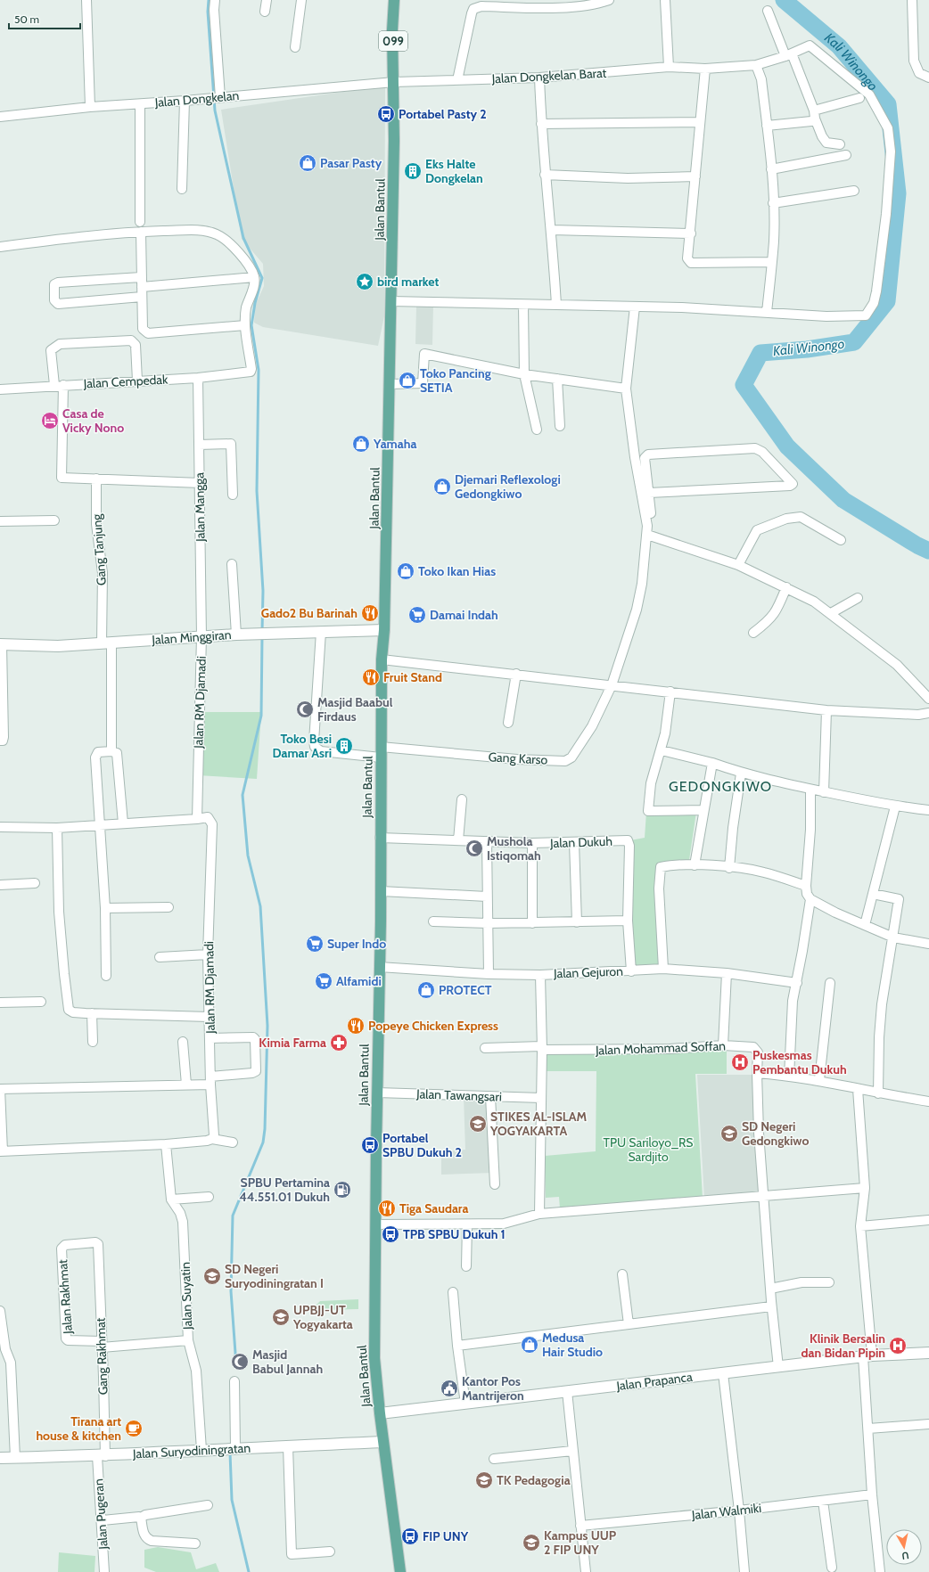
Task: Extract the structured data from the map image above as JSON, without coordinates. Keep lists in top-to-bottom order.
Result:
{
  "streets": {
    "main road": ["099", "Jalan Bantul"],
    "street": [
      "Jalan Dongkelan Barat",
      "Jalan Dongkelan",
      "Jalan Cempedak",
      "Jalan Mangga",
      "Gang Tanjung",
      "Jalan Minggiran",
      "Jalan RM Djamadi",
      "Gang Karso",
      "Jalan Dukuh",
      "Jalan Gejuron",
      "Jalan Mohammad Soffan",
      "Jalan Tawangsari",
      "Jalan Suyatin",
      "Jalan Rakhmat",
      "Gang Rakhmat",
      "Jalan Prapanca",
      "Jalan Suryodiningratan",
      "Jalan Walmiki",
      "Jalan Pugeran"
    ]
  },
  "crossings": [
    ["Jalan Dongkelan Barat", "Jalan Dongkelan"],
    ["Jalan Dongkelan Barat", "Jalan Bantul"],
    ["Jalan Dongkelan", "Jalan Bantul"],
    ["Jalan Bantul", "Jalan Minggiran"],
    ["Jalan Bantul", "Gang Karso"],
    ["Jalan Bantul", "Jalan Dukuh"],
    ["Jalan Bantul", "Jalan Gejuron"],
    ["Jalan Bantul", "Jalan Tawangsari"],
    ["Jalan Bantul", "Jalan Prapanca"],
    ["Jalan Bantul", "Jalan Suryodiningratan"],
    ["Jalan Cempedak", "Jalan Mangga"],
    ["Jalan Mangga", "Jalan Minggiran"],
    ["Jalan Mangga", "Jalan RM Djamadi"],
    ["Gang Tanjung", "Jalan Minggiran"],
    ["Jalan Minggiran", "Jalan RM Djamadi"],
    ["Jalan Minggiran", "Gang Karso"],
    ["Jalan Mohammad Soffan", "Jalan Prapanca"],
    ["Jalan Suyatin", "Jalan Suryodiningratan"],
    ["Jalan Rakhmat", "Gang Rakhmat"],
    ["Gang Rakhmat", "Jalan Suryodiningratan"],
    ["Gang Rakhmat", "Jalan Pugeran"],
    ["Jalan Suryodiningratan", "Jalan Pugeran"]
  ],
  "districts": ["GEDONGKIWO"],
  "water": ["Kali Winongo"],
  "parks": ["TPU Sariloyo_RS Sardjito"],
  "places": {
    "bus stop": [
      "Portabel Pasty 2",
      "Portabel SPBU Dukuh 2",
      "TPB SPBU Dukuh 1",
      "FIP UNY"
    ],
    "shop": [
      "Pasar Pasty",
      "Toko Pancing SETIA",
      "Yamaha",
      "Djemari Reflexologi Gedongkiwo",
      "Toko Ikan Hias",
      "PROTECT",
      "Medusa Hair Studio"
    ],
    "building": ["Eks Halte Dongkelan", "Toko Besi Damar Asri"],
    "place": ["bird market"],
    "hotel": ["Casa de Vicky Nono"],
    "restaurant": [
      "Gado2 Bu Barinah",
      "Fruit Stand",
      "Popeye Chicken Express",
      "Tiga Saudara"
    ],
    "supermarket": ["Damai Indah", "Super Indo", "Alfamidi"],
    "mosque": ["Masjid Baabul Firdaus", "Mushola Istiqomah", "Masjid Babul Jannah"],
    "pharmacy": ["Kimia Farma"],
    "hospital": ["Puskesmas Pembantu Dukuh", "Klinik Bersalin dan Bidan Pipin"],
    "school or university": [
      "STIKES AL-ISLAM YOGYAKARTA",
      "SD Negeri Gedongkiwo",
      "SD Negeri Suryodiningratan I",
      "UPBJJ-UT Yogyakarta",
      "TK Pedagogia",
      "Kampus UUP 2 FIP UNY"
    ],
    "fuel station": ["SPBU Pertamina 44.551.01 Dukuh"],
    "public building": ["Kantor Pos Mantrijeron"],
    "cafe": ["Tirana art house & kitchen"]
  },
  "scale_bar": "50 m",
  "north": "bottom"
}
